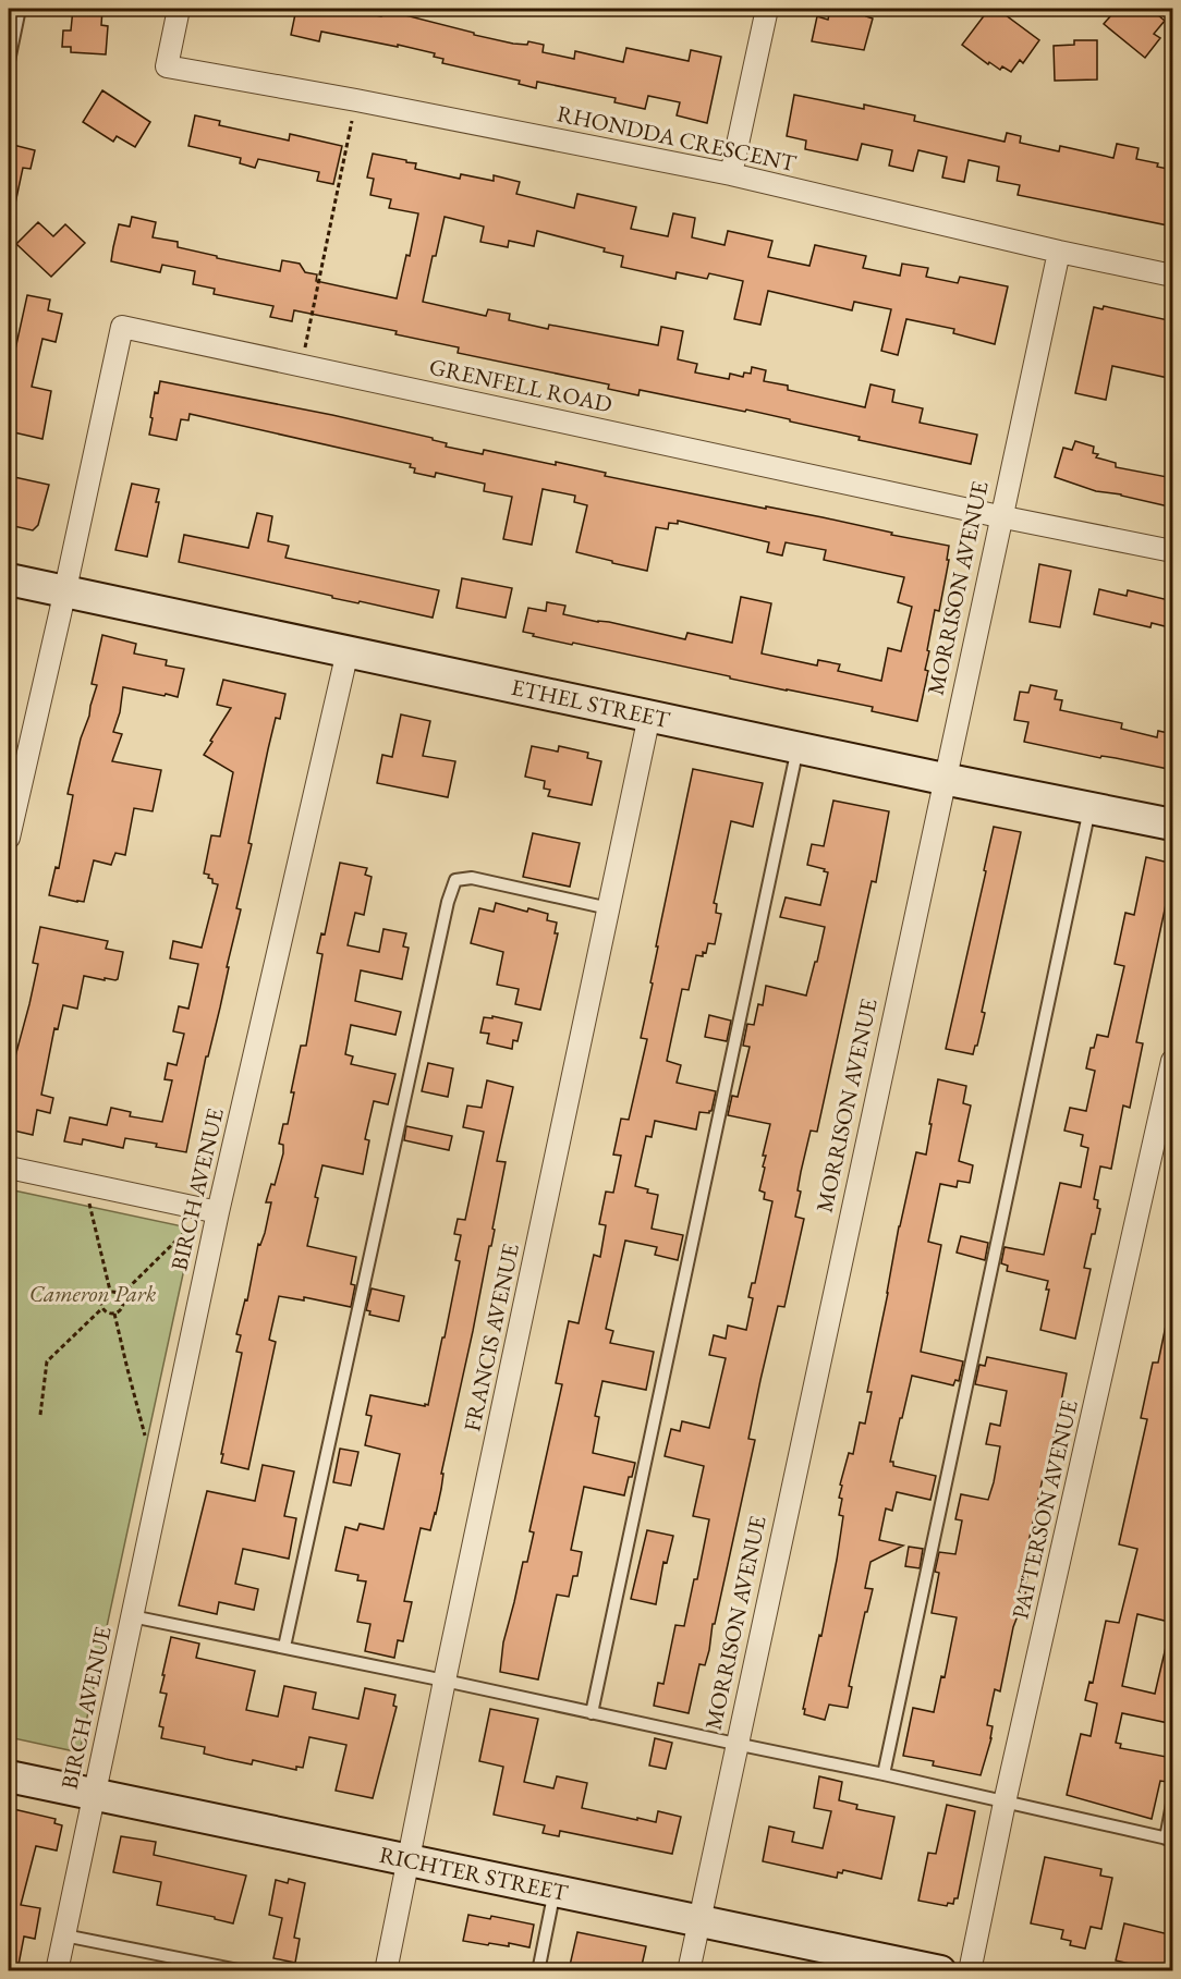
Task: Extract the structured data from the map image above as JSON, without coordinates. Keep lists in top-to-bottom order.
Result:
{
  "streets": {
    "street": [
      "RHONDDA CRESCENT",
      "GRENFELL ROAD",
      "MORRISON AVENUE",
      "ETHEL STREET",
      "BIRCH AVENUE",
      "FRANCIS AVENUE",
      "PATTERSON AVENUE",
      "RICHTER STREET"
    ]
  },
  "crossings": [
    ["RHONDDA CRESCENT", "MORRISON AVENUE"],
    ["GRENFELL ROAD", "MORRISON AVENUE"],
    ["GRENFELL ROAD", "ETHEL STREET"],
    ["MORRISON AVENUE", "ETHEL STREET"],
    ["MORRISON AVENUE", "RICHTER STREET"],
    ["ETHEL STREET", "BIRCH AVENUE"],
    ["ETHEL STREET", "FRANCIS AVENUE"],
    ["BIRCH AVENUE", "RICHTER STREET"],
    ["FRANCIS AVENUE", "RICHTER STREET"]
  ],
  "parks": ["Cameron Park"]
}
